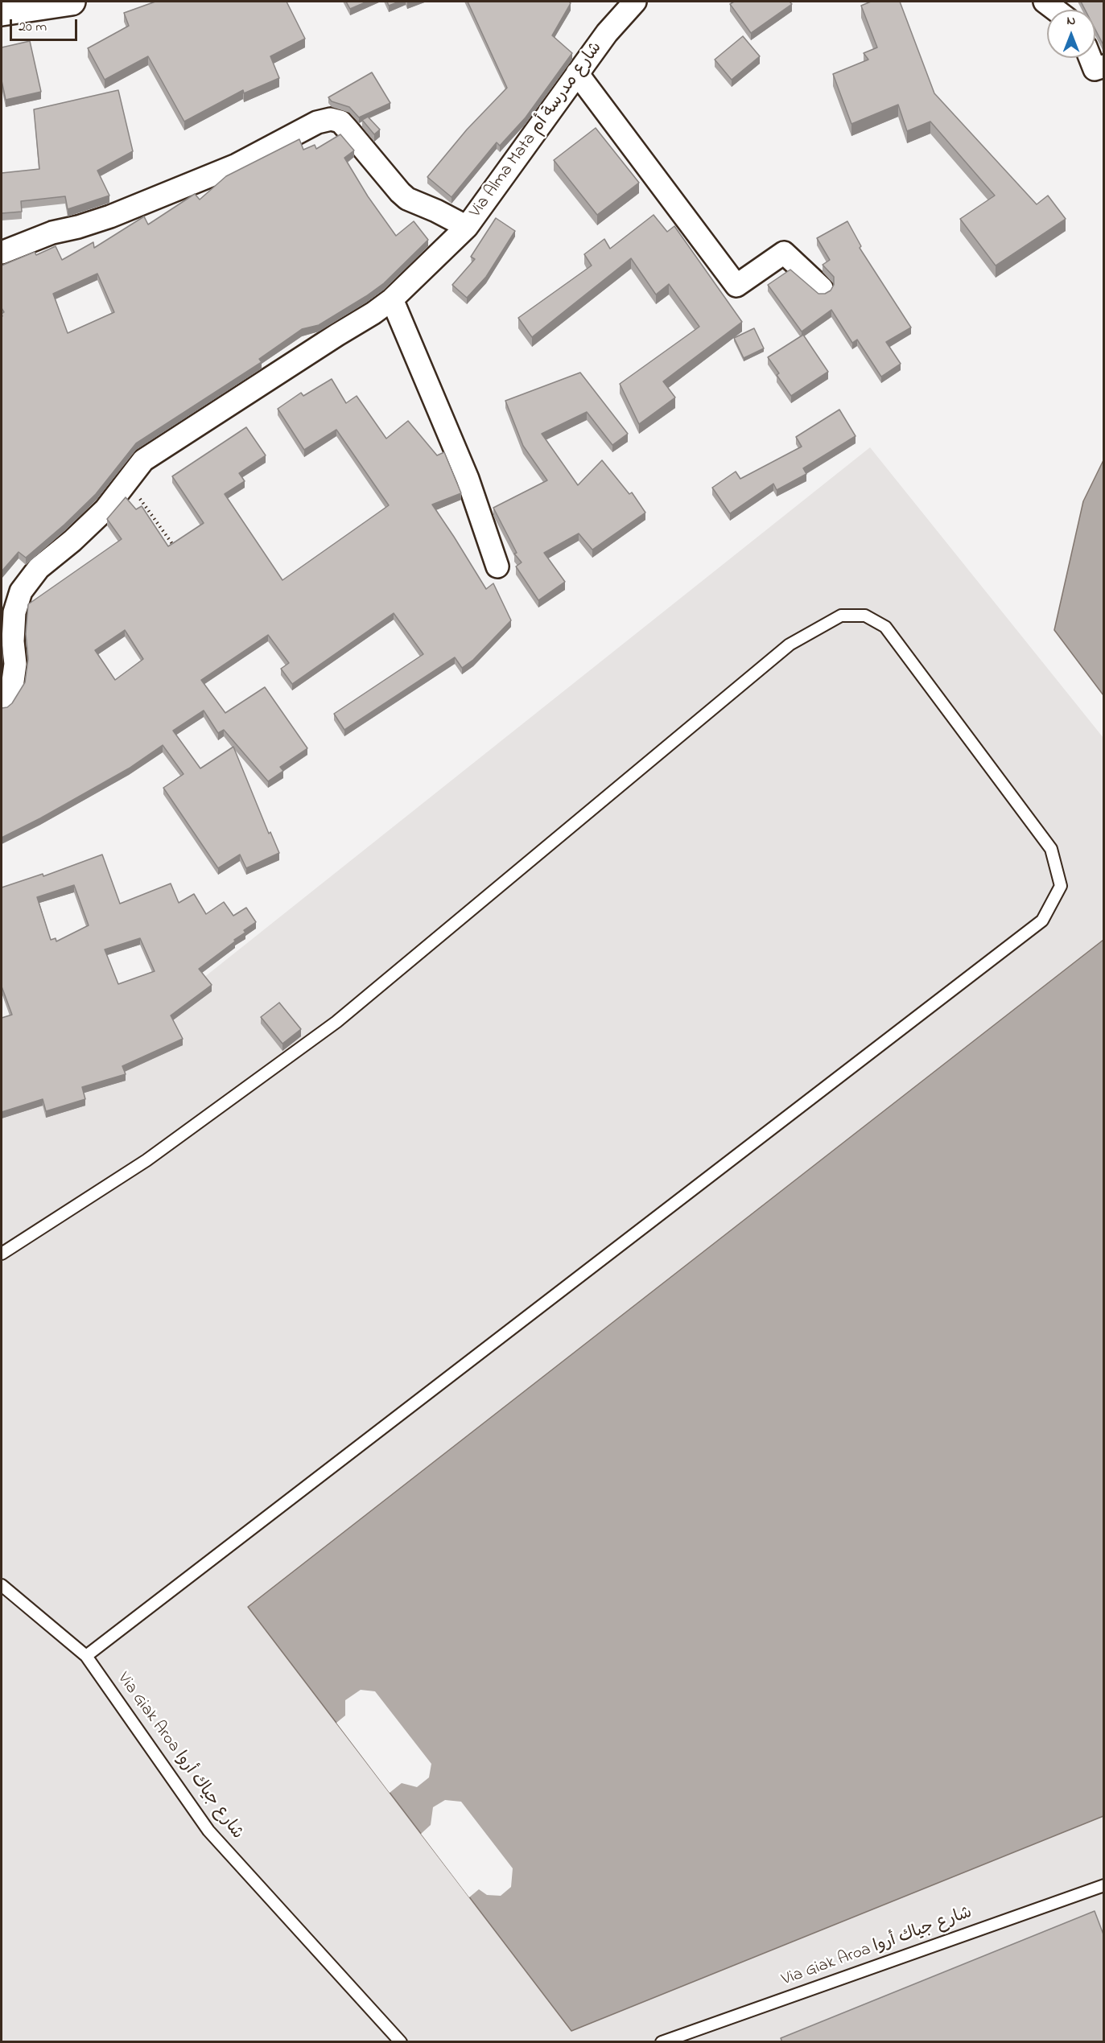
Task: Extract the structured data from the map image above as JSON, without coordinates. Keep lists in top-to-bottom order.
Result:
{
  "streets": {
    "street": ["Via Alma Mata شارع مدرسة أم"],
    "lane": ["Via Giak Aroa شارع جياك أروا"]
  },
  "scale_bar": "20 m",
  "north": "top"
}
